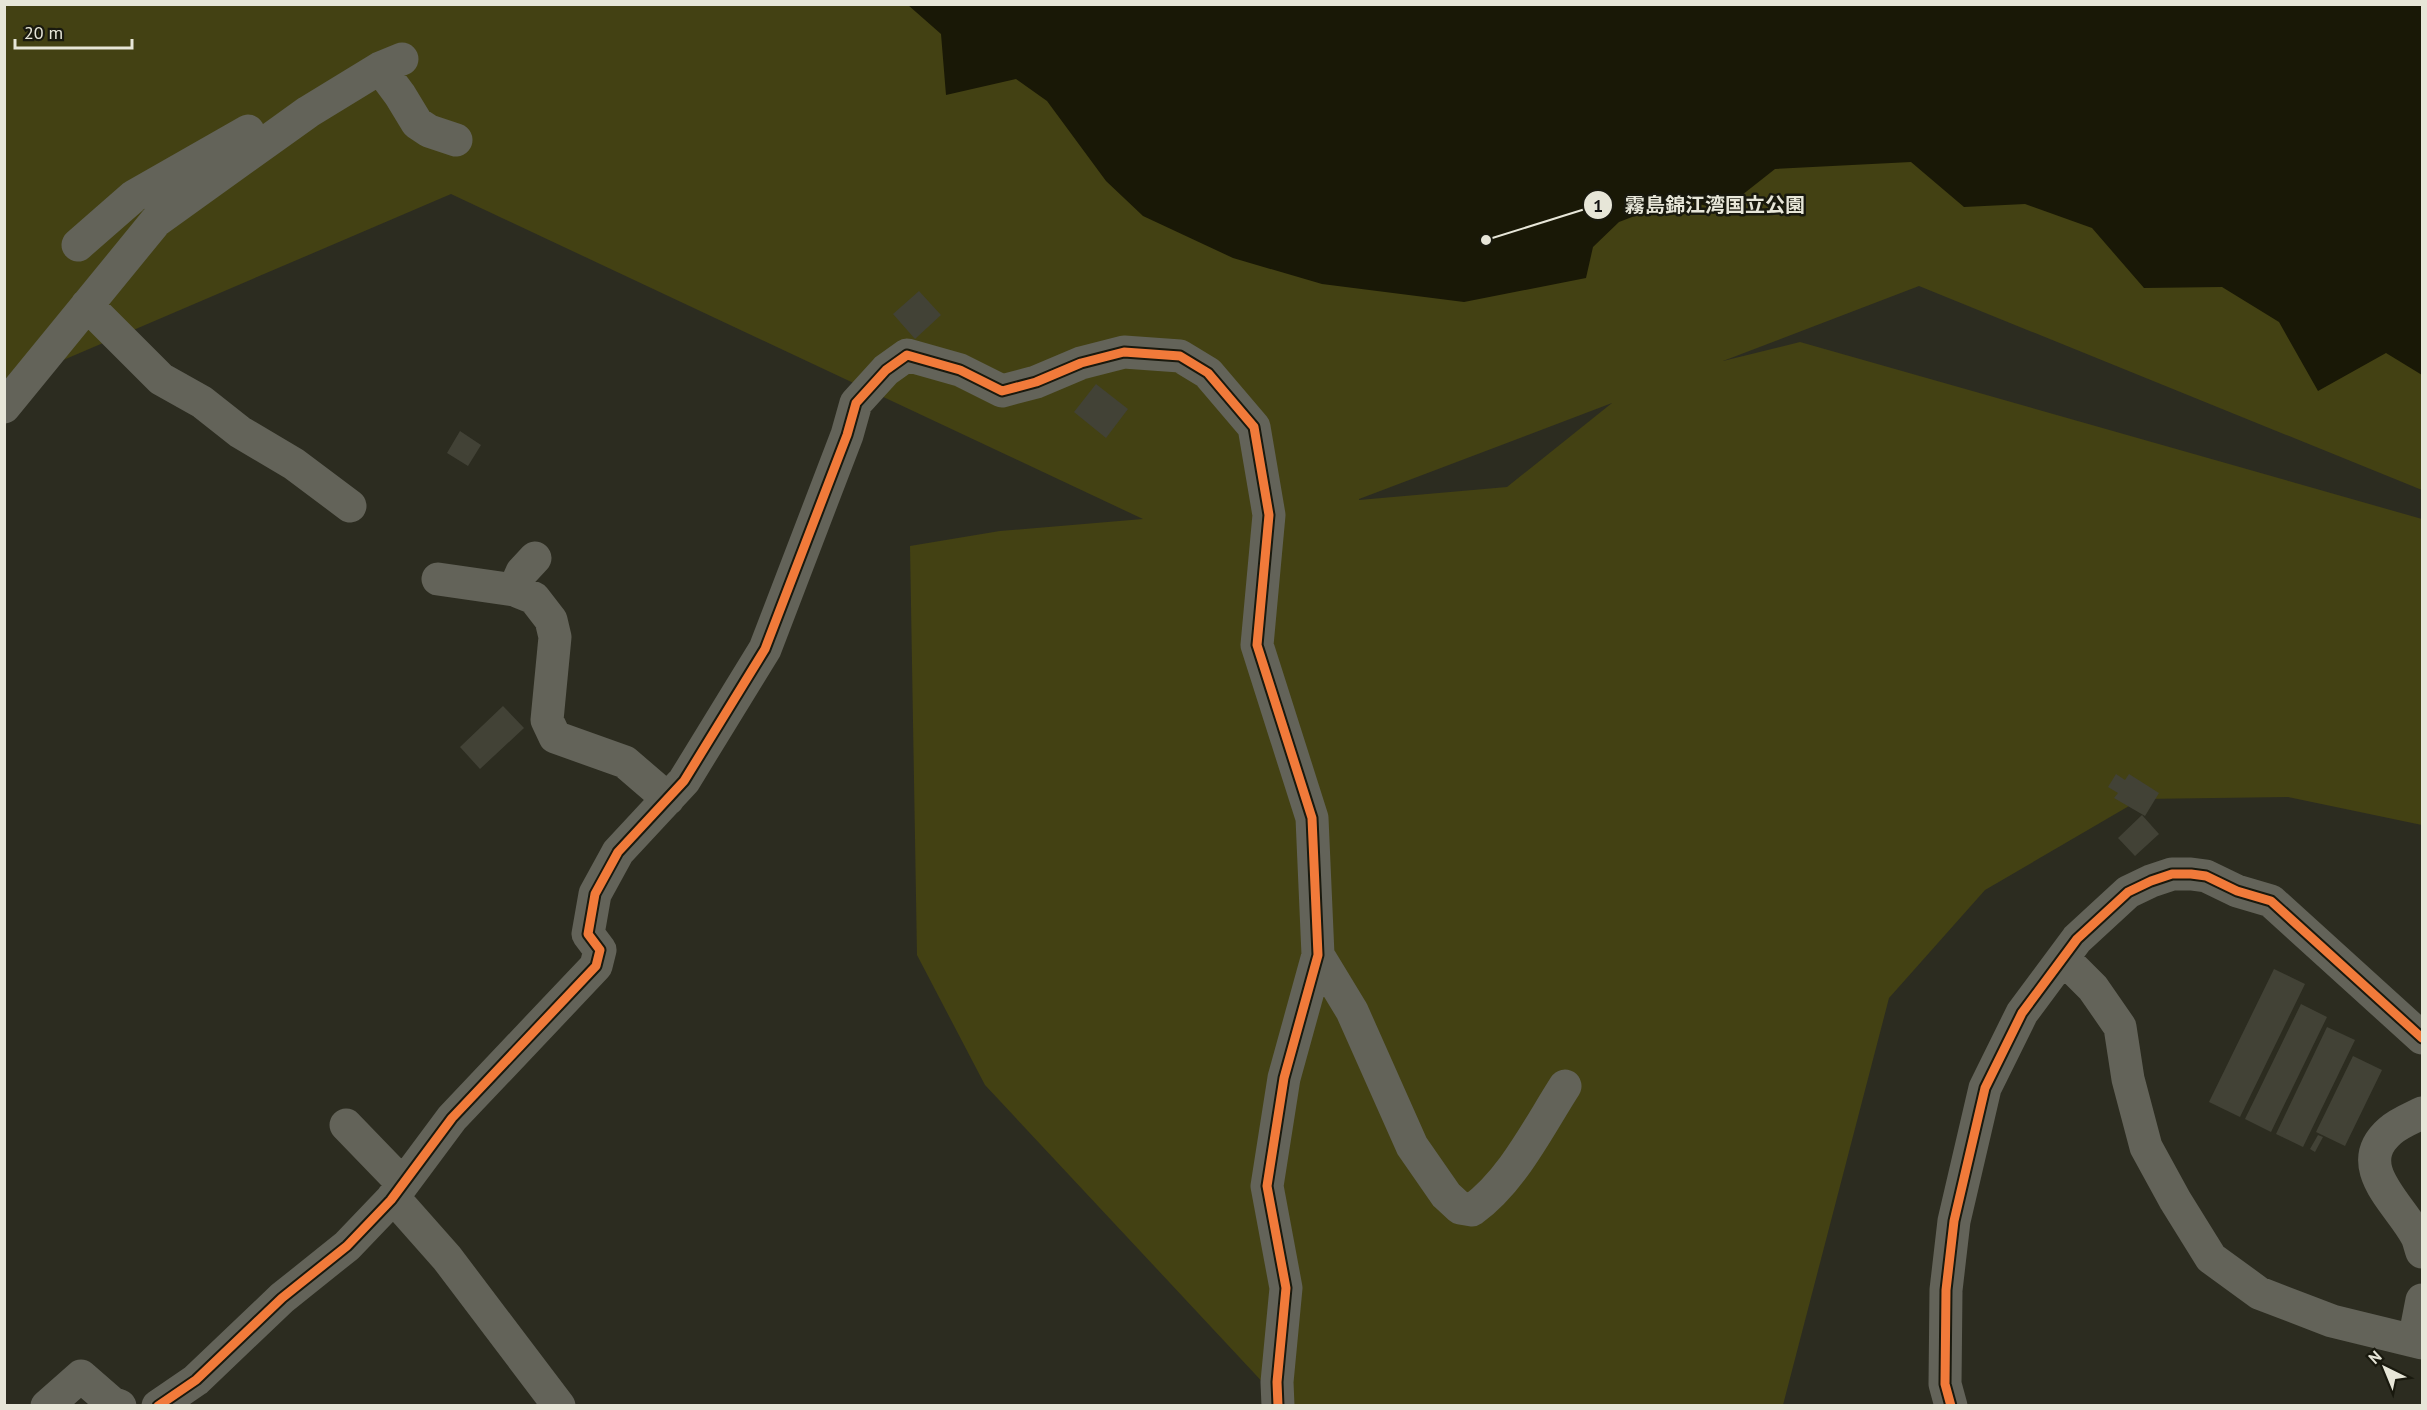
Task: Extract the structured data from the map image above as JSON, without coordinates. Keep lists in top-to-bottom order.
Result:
{
  "places": ["霧島錦江湾国立公園"],
  "scale_bar": "20 m",
  "north": "top left"
}
